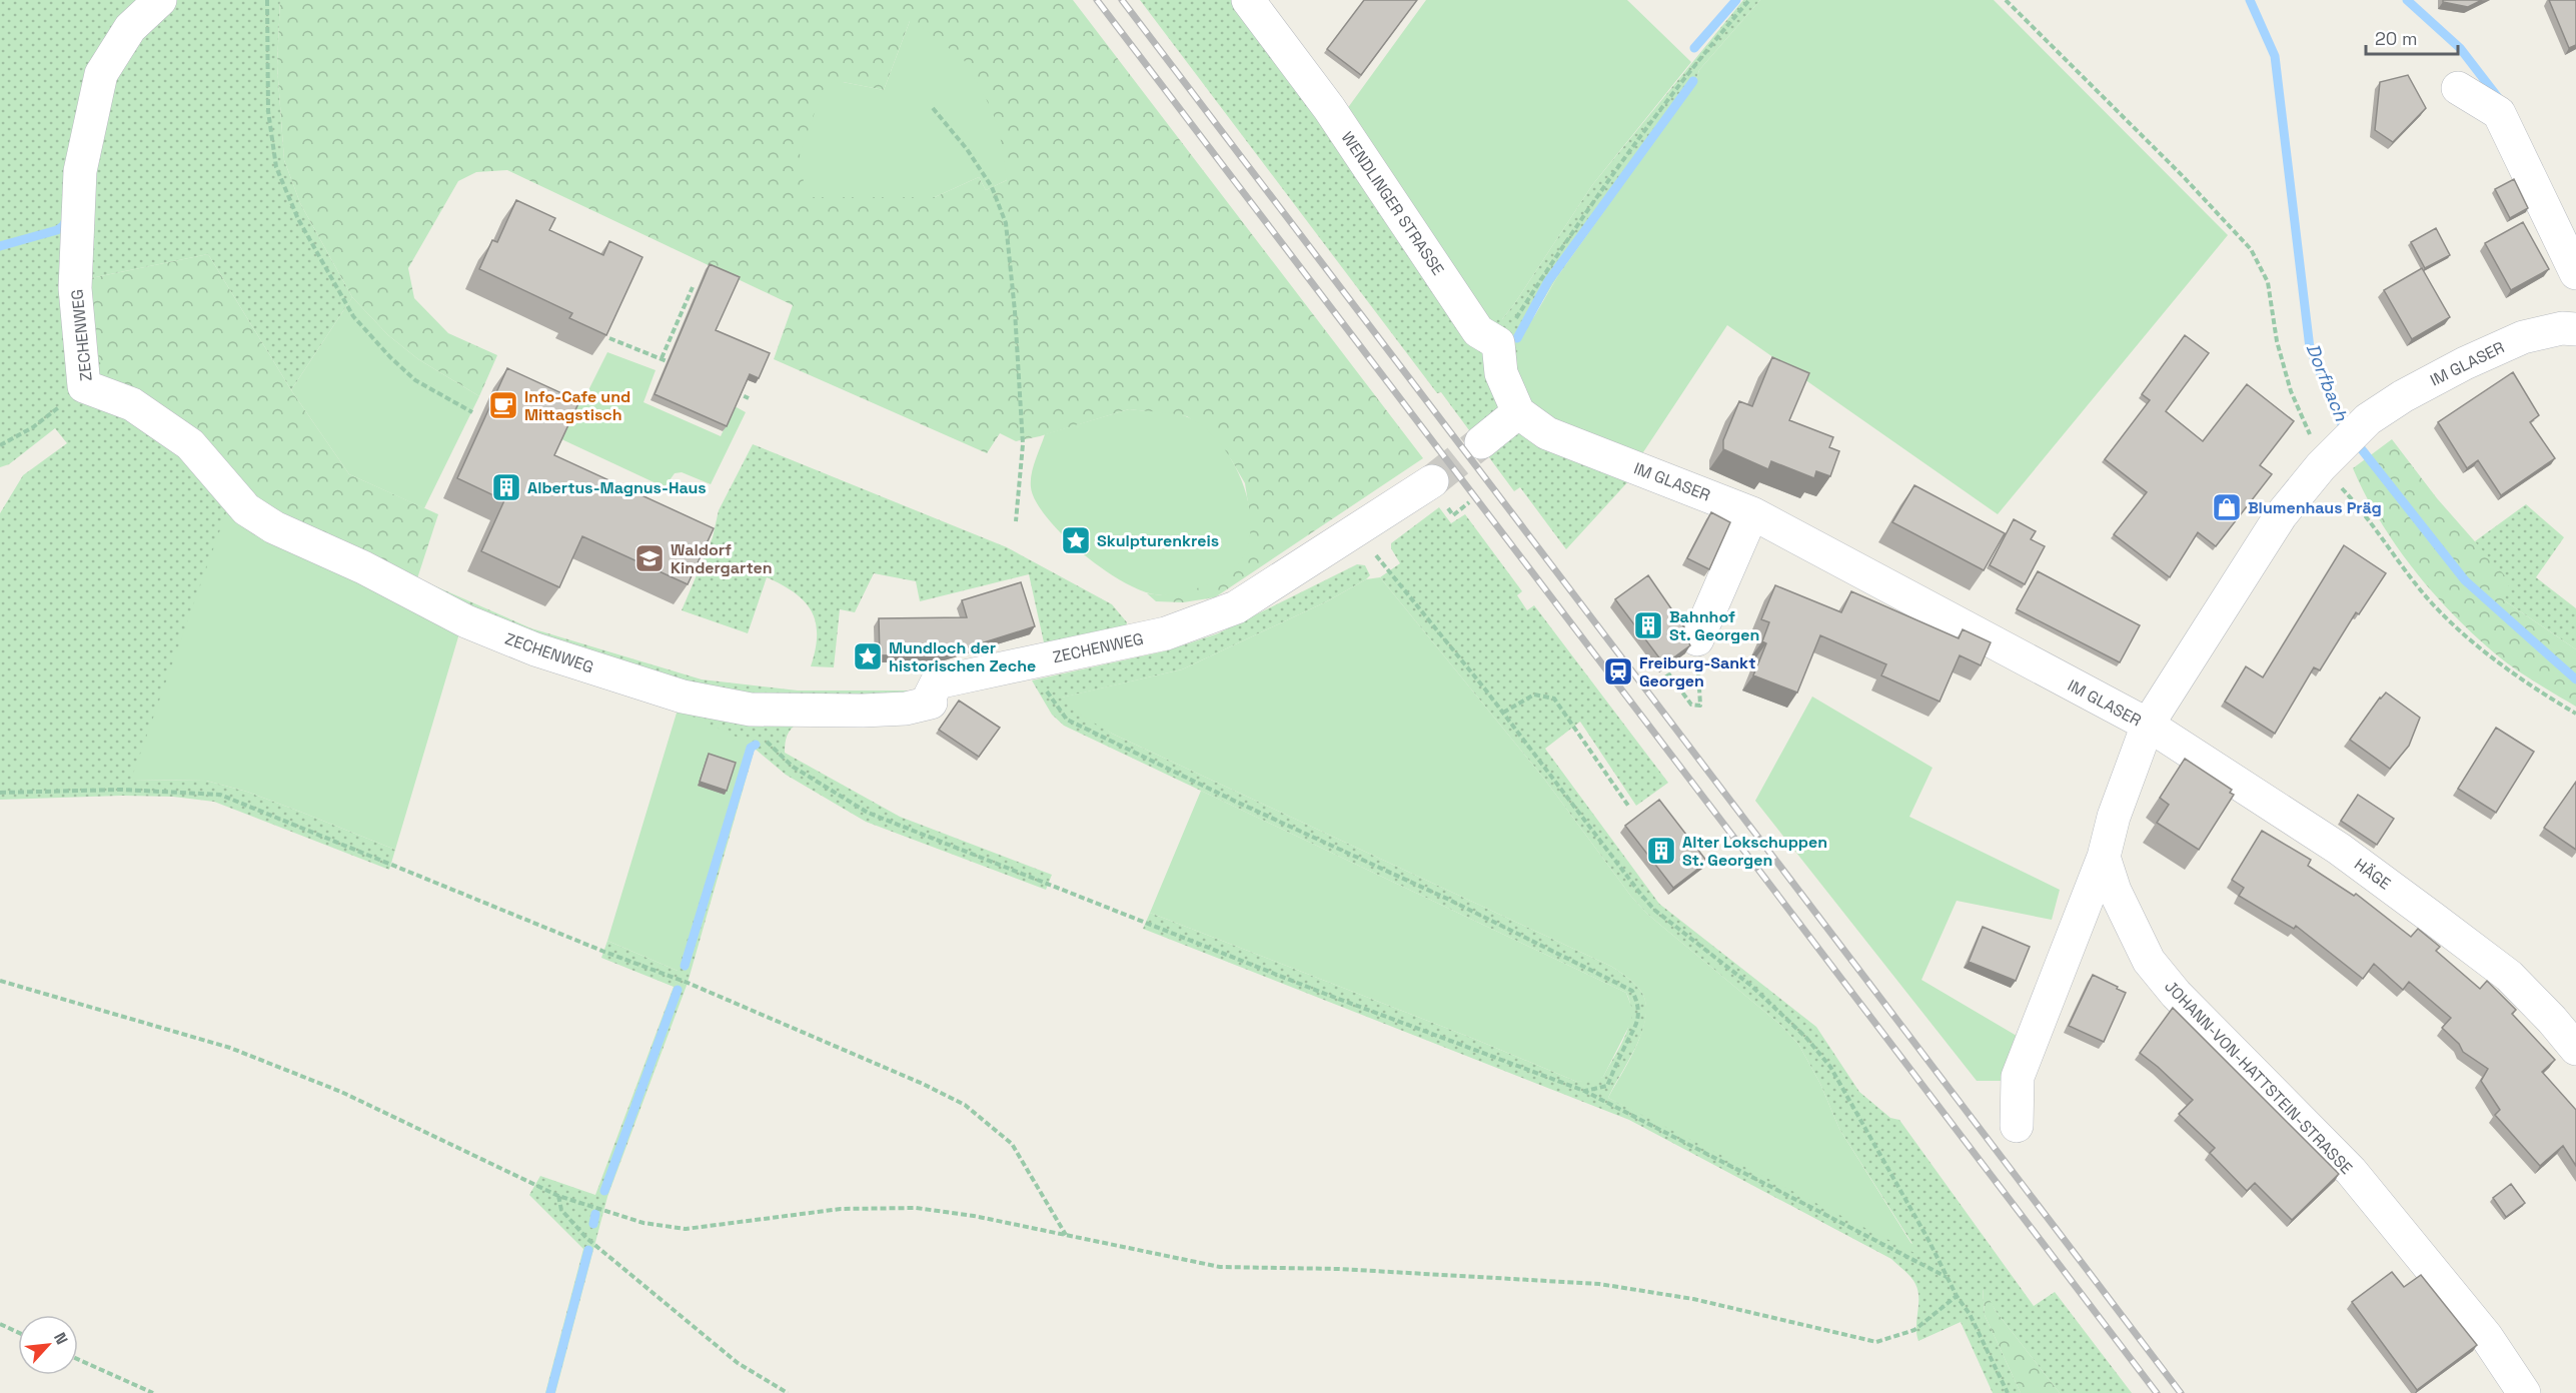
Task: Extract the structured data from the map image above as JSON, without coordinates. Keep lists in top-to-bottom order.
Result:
{
  "streets": {
    "street": [
      "WENDLINGER STRASSE",
      "ZECHENWEG",
      "IM GLASER",
      "HÄGE",
      "JOHANN-VON-HATTSTEIN-STRASSE"
    ]
  },
  "crossings": [
    ["IM GLASER", "HÄGE"]
  ],
  "water": ["Dorfbach"],
  "places": {
    "cafe": ["Info-Cafe und Mittagstisch"],
    "building": ["Albertus-Magnus-Haus", "Bahnhof St. Georgen", "Alter Lokschuppen St. Georgen"],
    "shop": ["Blumenhaus Präg"],
    "place": ["Skulpturenkreis", "Mundloch der historischen Zeche"],
    "school or university": ["Waldorf Kindergarten"],
    "station": ["Freiburg-Sankt Georgen"]
  },
  "scale_bar": "20 m",
  "north": "top right"
}
